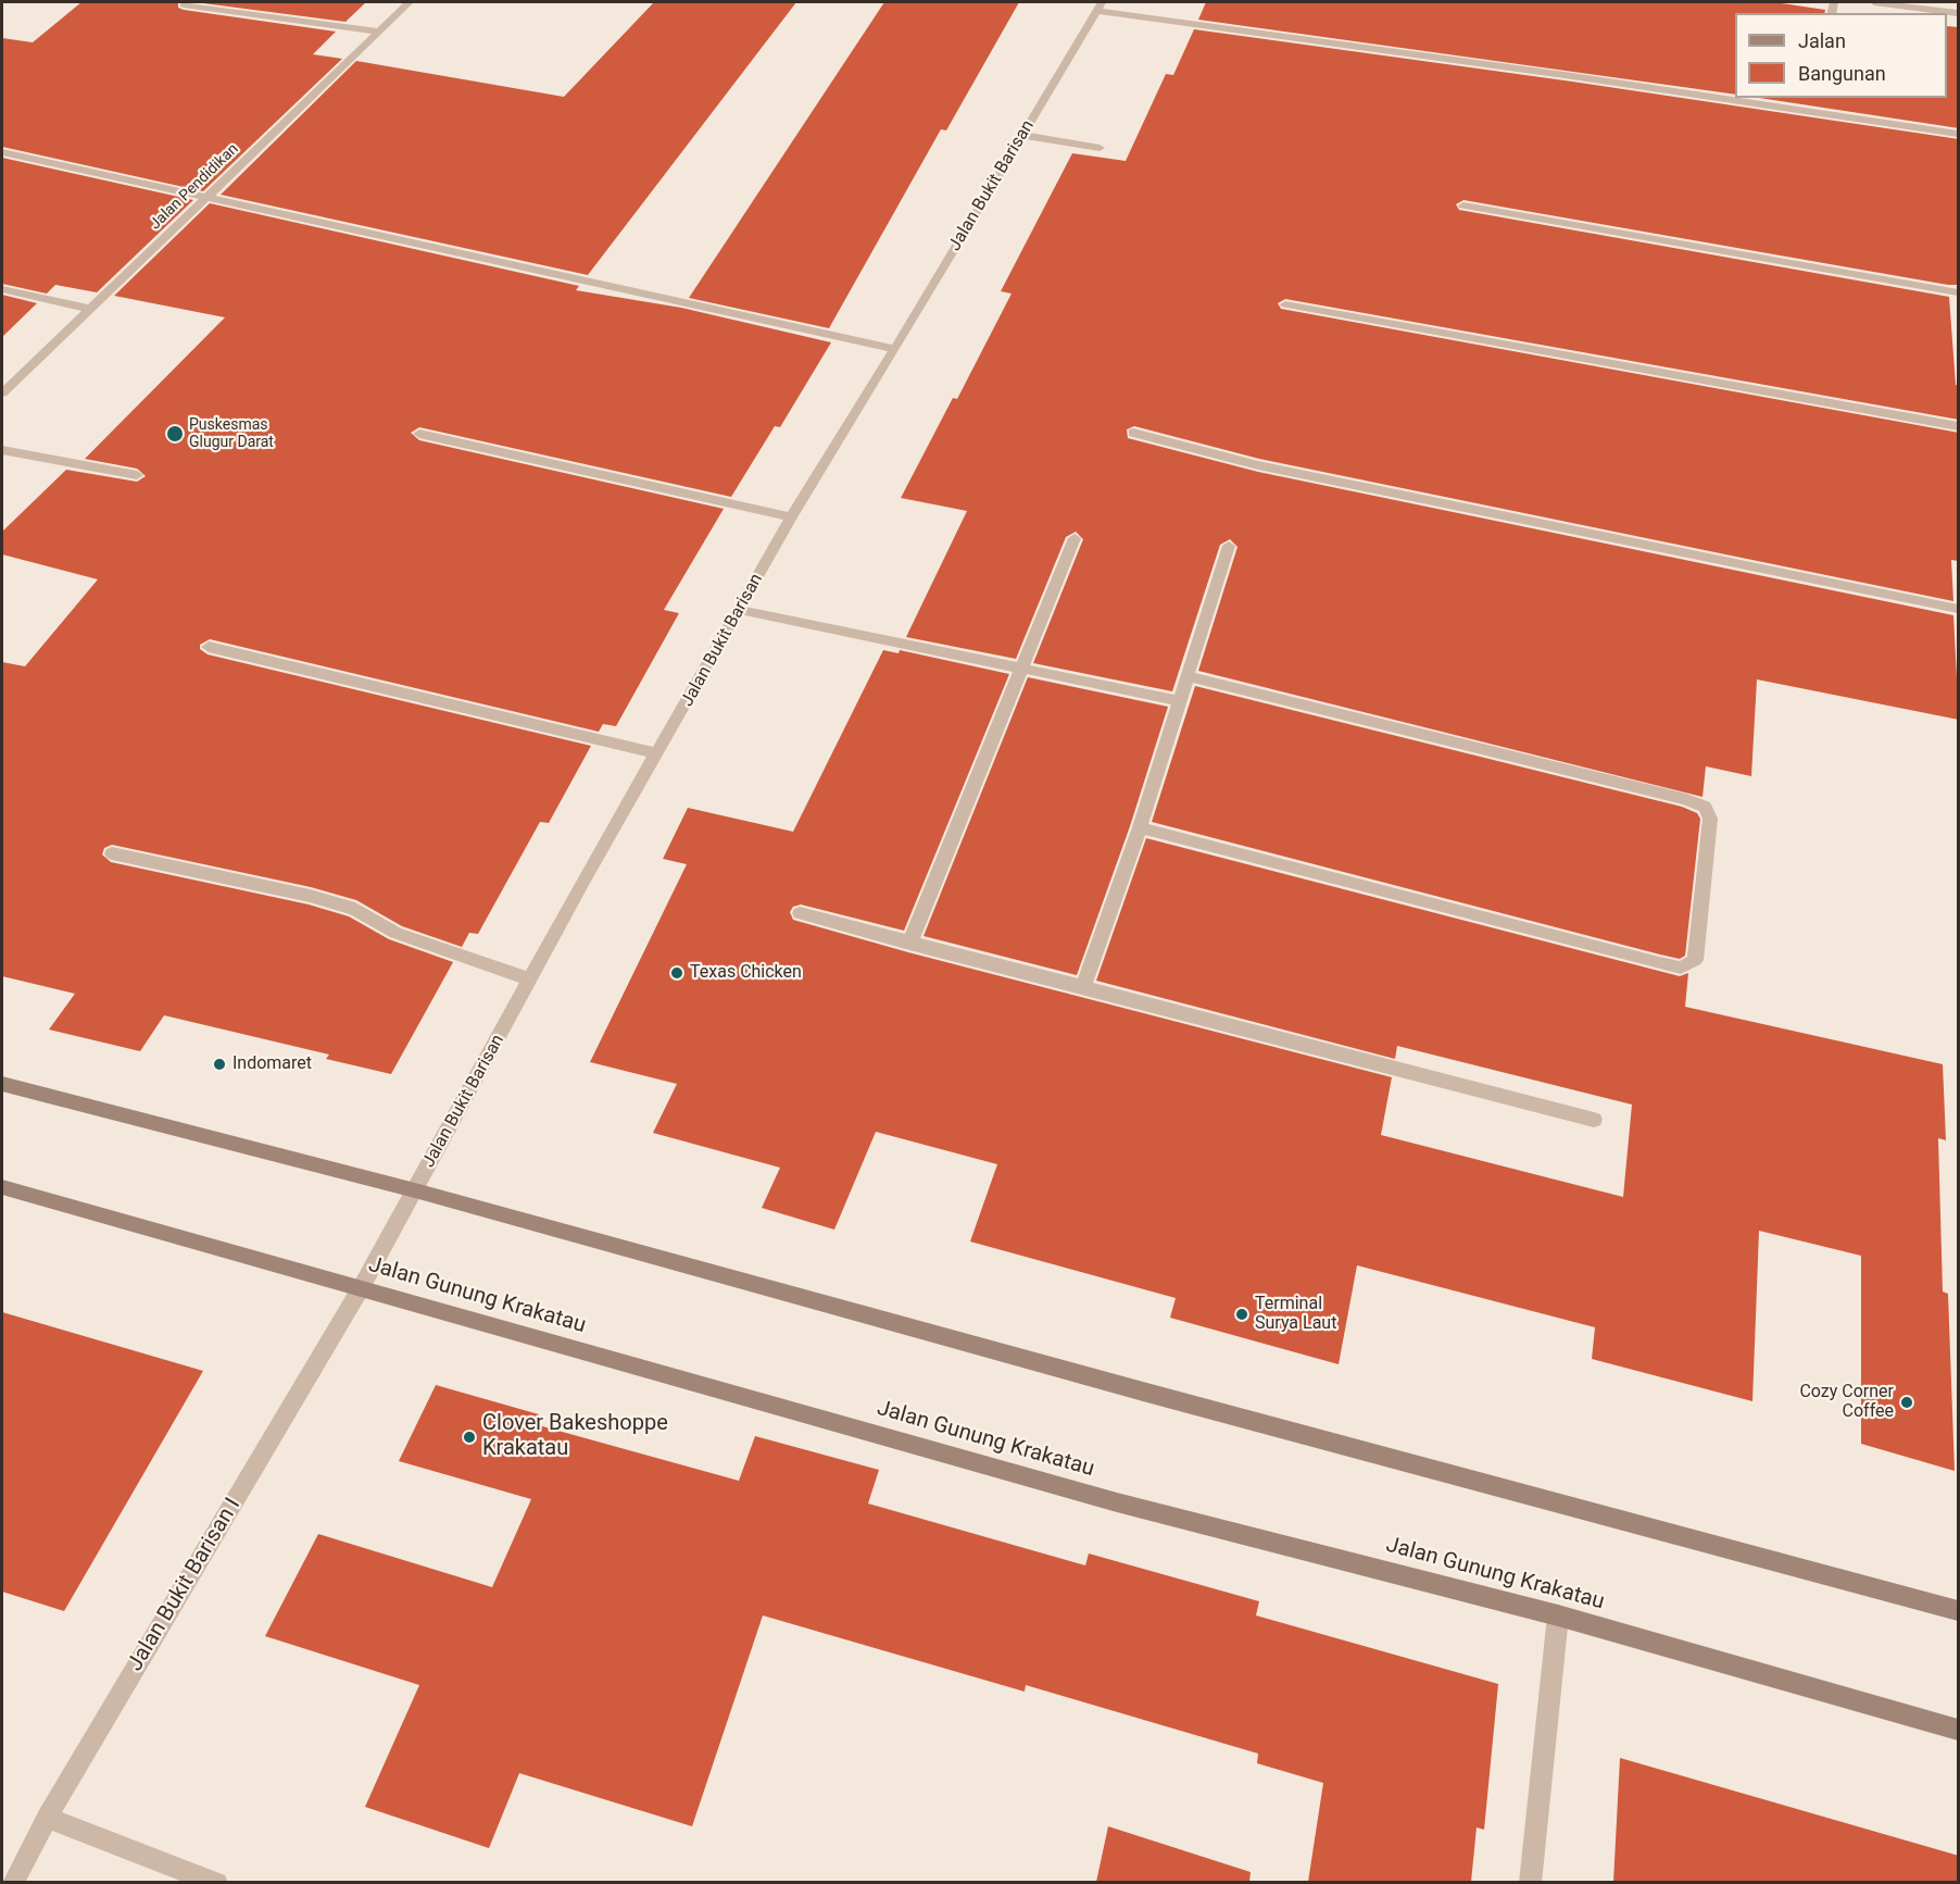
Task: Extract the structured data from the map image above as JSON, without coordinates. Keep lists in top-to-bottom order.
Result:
{
  "streets": {
    "main road": ["Jalan Gunung Krakatau"],
    "street": ["Jalan Bukit Barisan", "Jalan Pendidikan", "Jalan Bukit Barisan I"]
  },
  "crossings": [
    ["Jalan Bukit Barisan", "Jalan Gunung Krakatau"],
    ["Jalan Bukit Barisan", "Jalan Bukit Barisan I"],
    ["Jalan Gunung Krakatau", "Jalan Bukit Barisan I"]
  ],
  "places": [
    "Puskesmas Glugur Darat",
    "Texas Chicken",
    "Indomaret",
    "Terminal Surya Laut",
    "Cozy Corner Coffee",
    "Clover Bakeshoppe Krakatau"
  ],
  "legend": ["Jalan", "Bangunan"]
}
